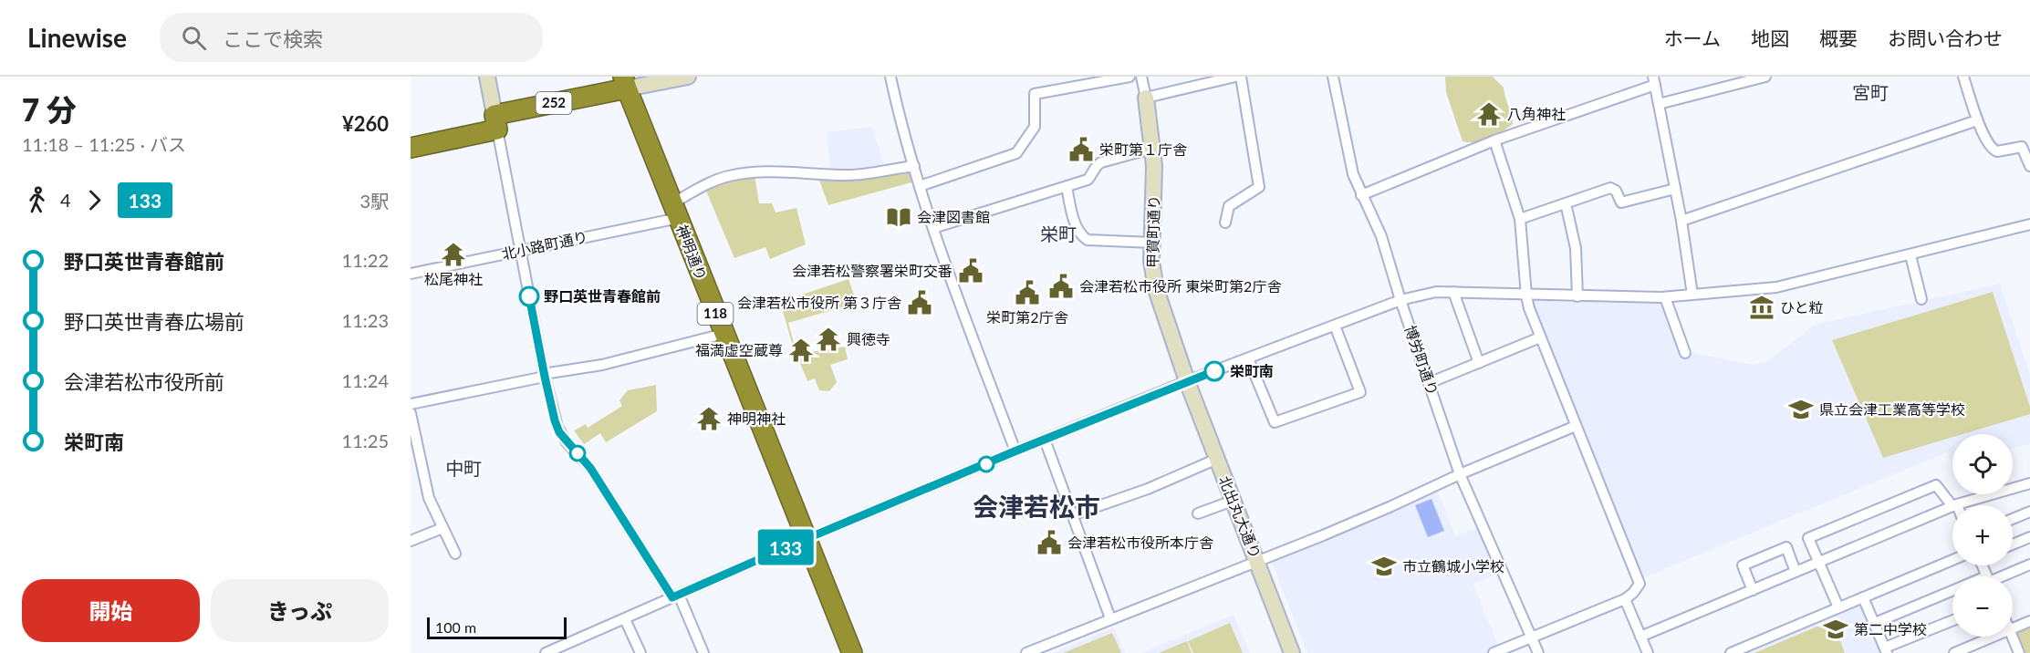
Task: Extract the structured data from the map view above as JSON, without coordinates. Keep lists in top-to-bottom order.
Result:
{
  "streets": {
    "highway": ["252", "神明通り", "118"],
    "street": [
      "甲賀町通り",
      "北小路町通り",
      "博労町通り",
      "北出丸大通り"
    ]
  },
  "crossings": [
    ["252", "神明通り"],
    ["甲賀町通り", "北出丸大通り"],
    ["北小路町通り", "神明通り"],
    ["神明通り", "118"]
  ],
  "districts": [
    "宮町",
    "栄町",
    "中町",
    "会津若松市"
  ],
  "places": {
    "temple": [
      "八角神社",
      "松尾神社",
      "興徳寺",
      "福満虚空蔵尊",
      "神明神社"
    ],
    "public building": [
      "栄町第１庁舎",
      "会津若松警察署栄町交番",
      "会津若松市役所 東栄町第2庁舎",
      "栄町第2庁舎",
      "会津若松市役所 第３庁舎",
      "会津若松市役所本庁舎"
    ],
    "library": ["会津図書館"],
    "other": ["野口英世青春館前", "栄町南"],
    "museum": ["ひと粒"],
    "school or university": ["県立会津工業高等学校", "市立鶴城小学校", "第二中学校"]
  },
  "lines": ["bus line 133"],
  "scale_bar": "100 m",
  "page": {
    "header": "Linewise",
    "search": "ここで検索",
    "nav": [
      "ホーム",
      "地図",
      "概要",
      "お問い合わせ"
    ],
    "heading": ["7 分", "11:18 – 11:25 · バス", "¥260"],
    "on_map": "133",
    "legs": ["4", "133", "3駅"],
    "list": [
      {
        "name": "野口英世青春館前",
        "value": "11:22"
      },
      {
        "name": "野口英世青春広場前",
        "value": "11:23"
      },
      {
        "name": "会津若松市役所前",
        "value": "11:24"
      },
      {
        "name": "栄町南",
        "value": "11:25"
      }
    ],
    "map_buttons": ["+", "−"],
    "buttons": ["開始", "きっぷ"],
    "scale": "100 m"
  }
}
